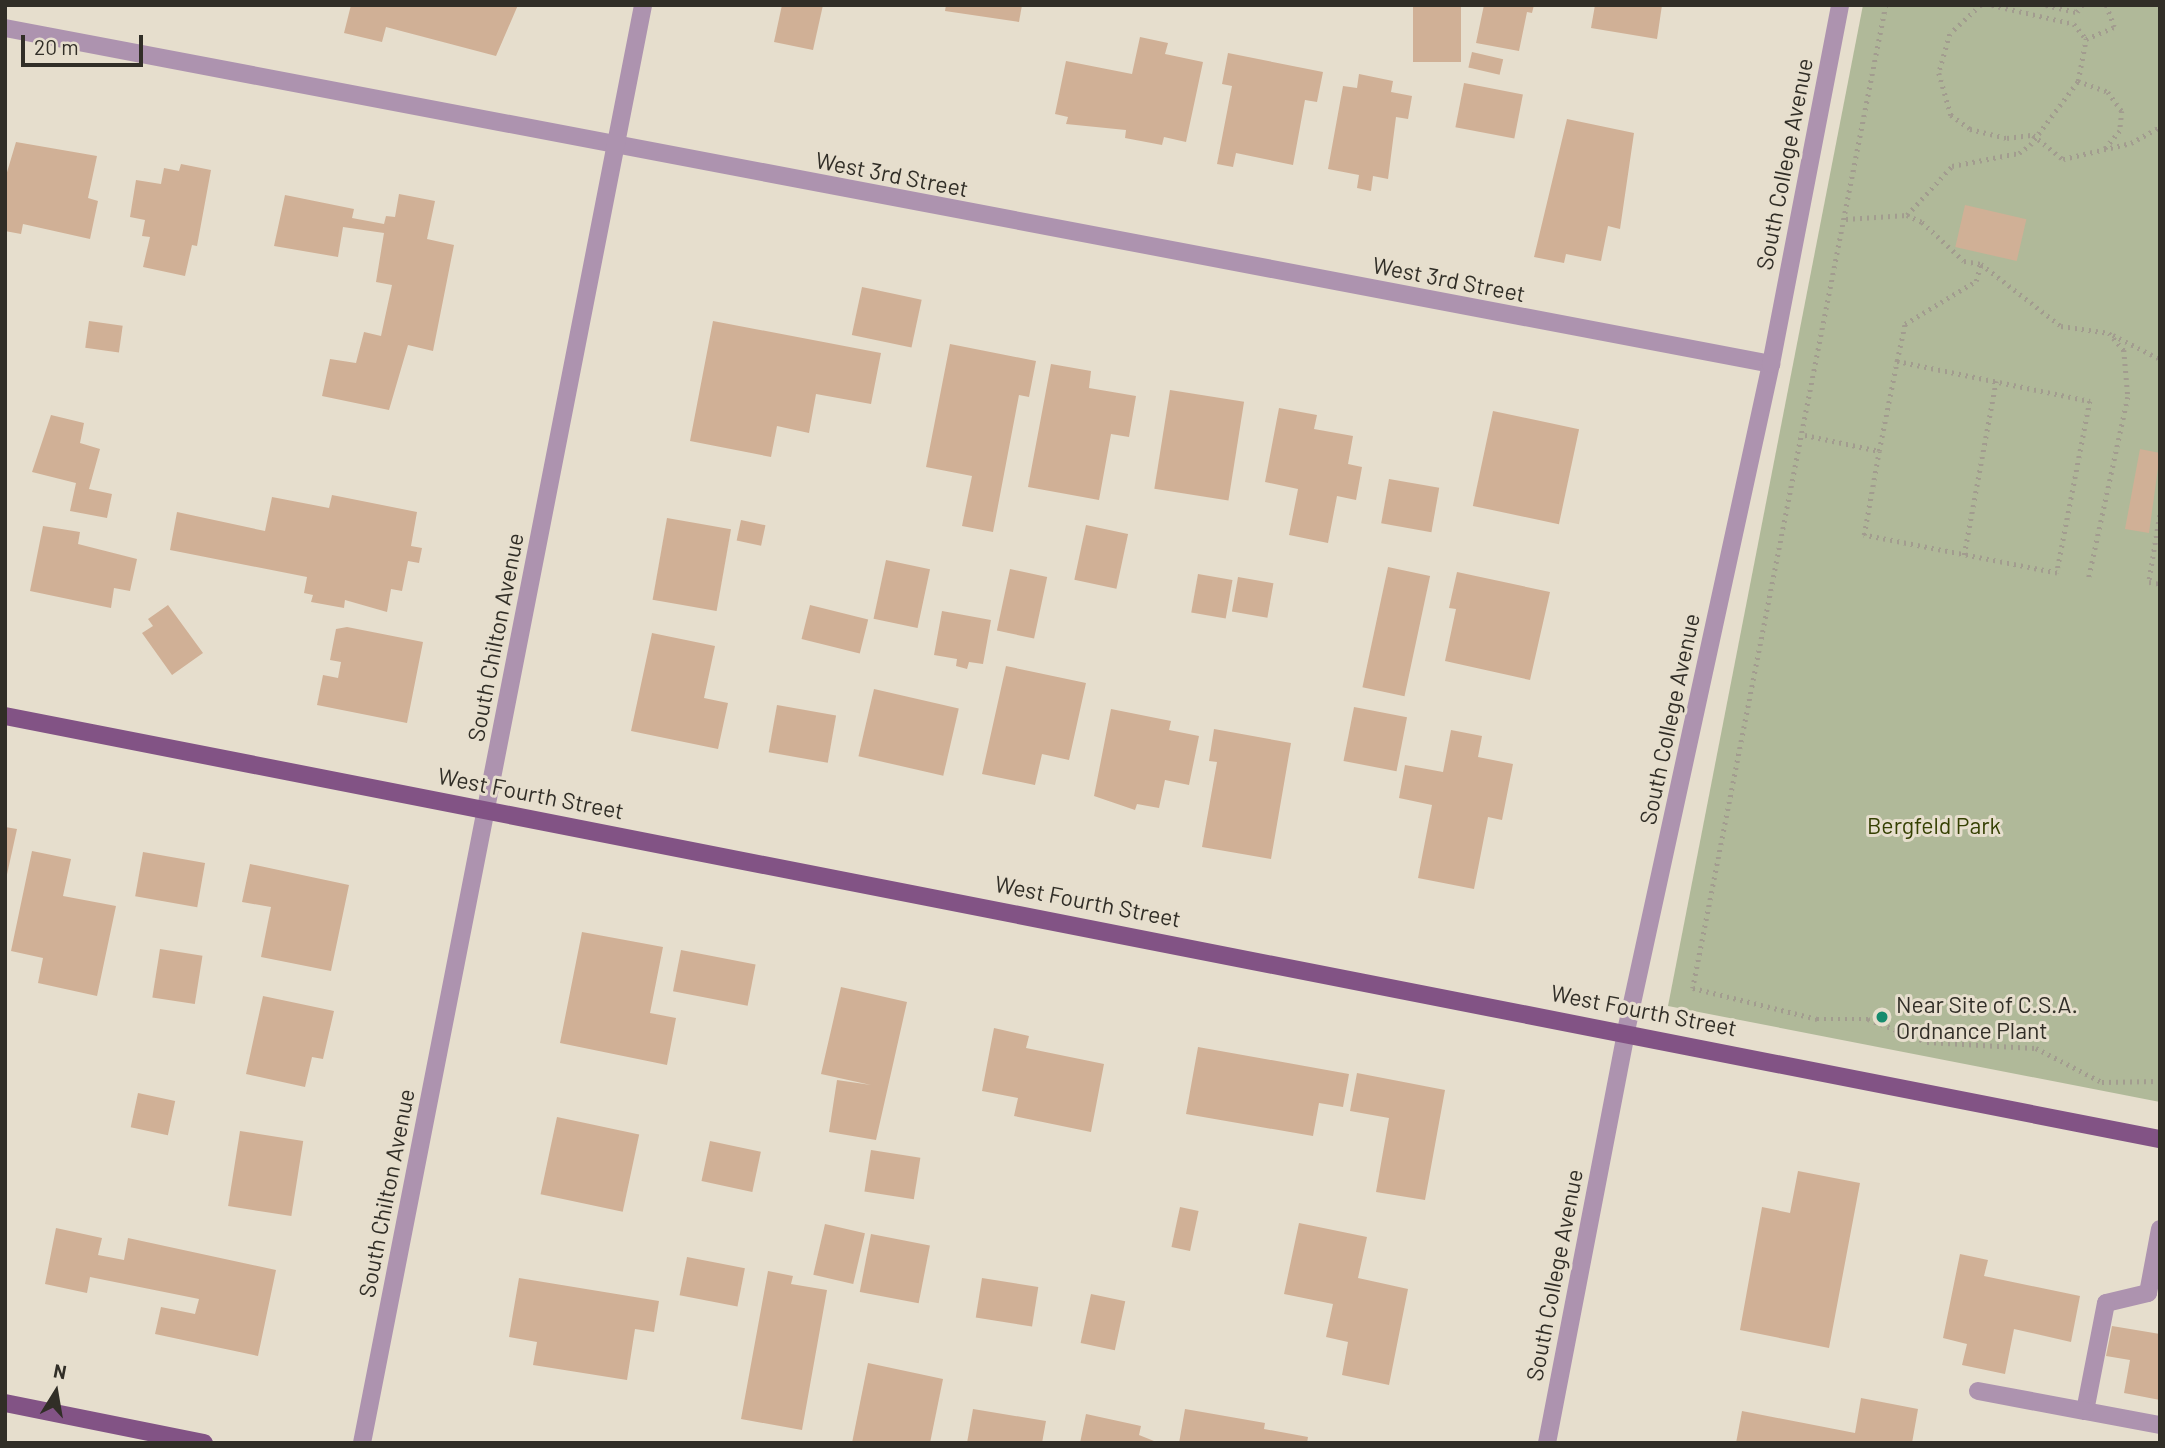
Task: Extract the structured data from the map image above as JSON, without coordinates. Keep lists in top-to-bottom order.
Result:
{
  "streets": {
    "main road": ["West Fourth Street"],
    "street": ["South College Avenue", "West 3rd Street", "South Chilton Avenue"]
  },
  "crossings": [
    ["South College Avenue", "West 3rd Street"],
    ["South College Avenue", "West Fourth Street"],
    ["West 3rd Street", "South Chilton Avenue"],
    ["South Chilton Avenue", "West Fourth Street"]
  ],
  "parks": ["Bergfeld Park"],
  "places": ["Near Site of C.S.A. Ordnance Plant"],
  "scale_bar": "20 m",
  "north": "top"
}
